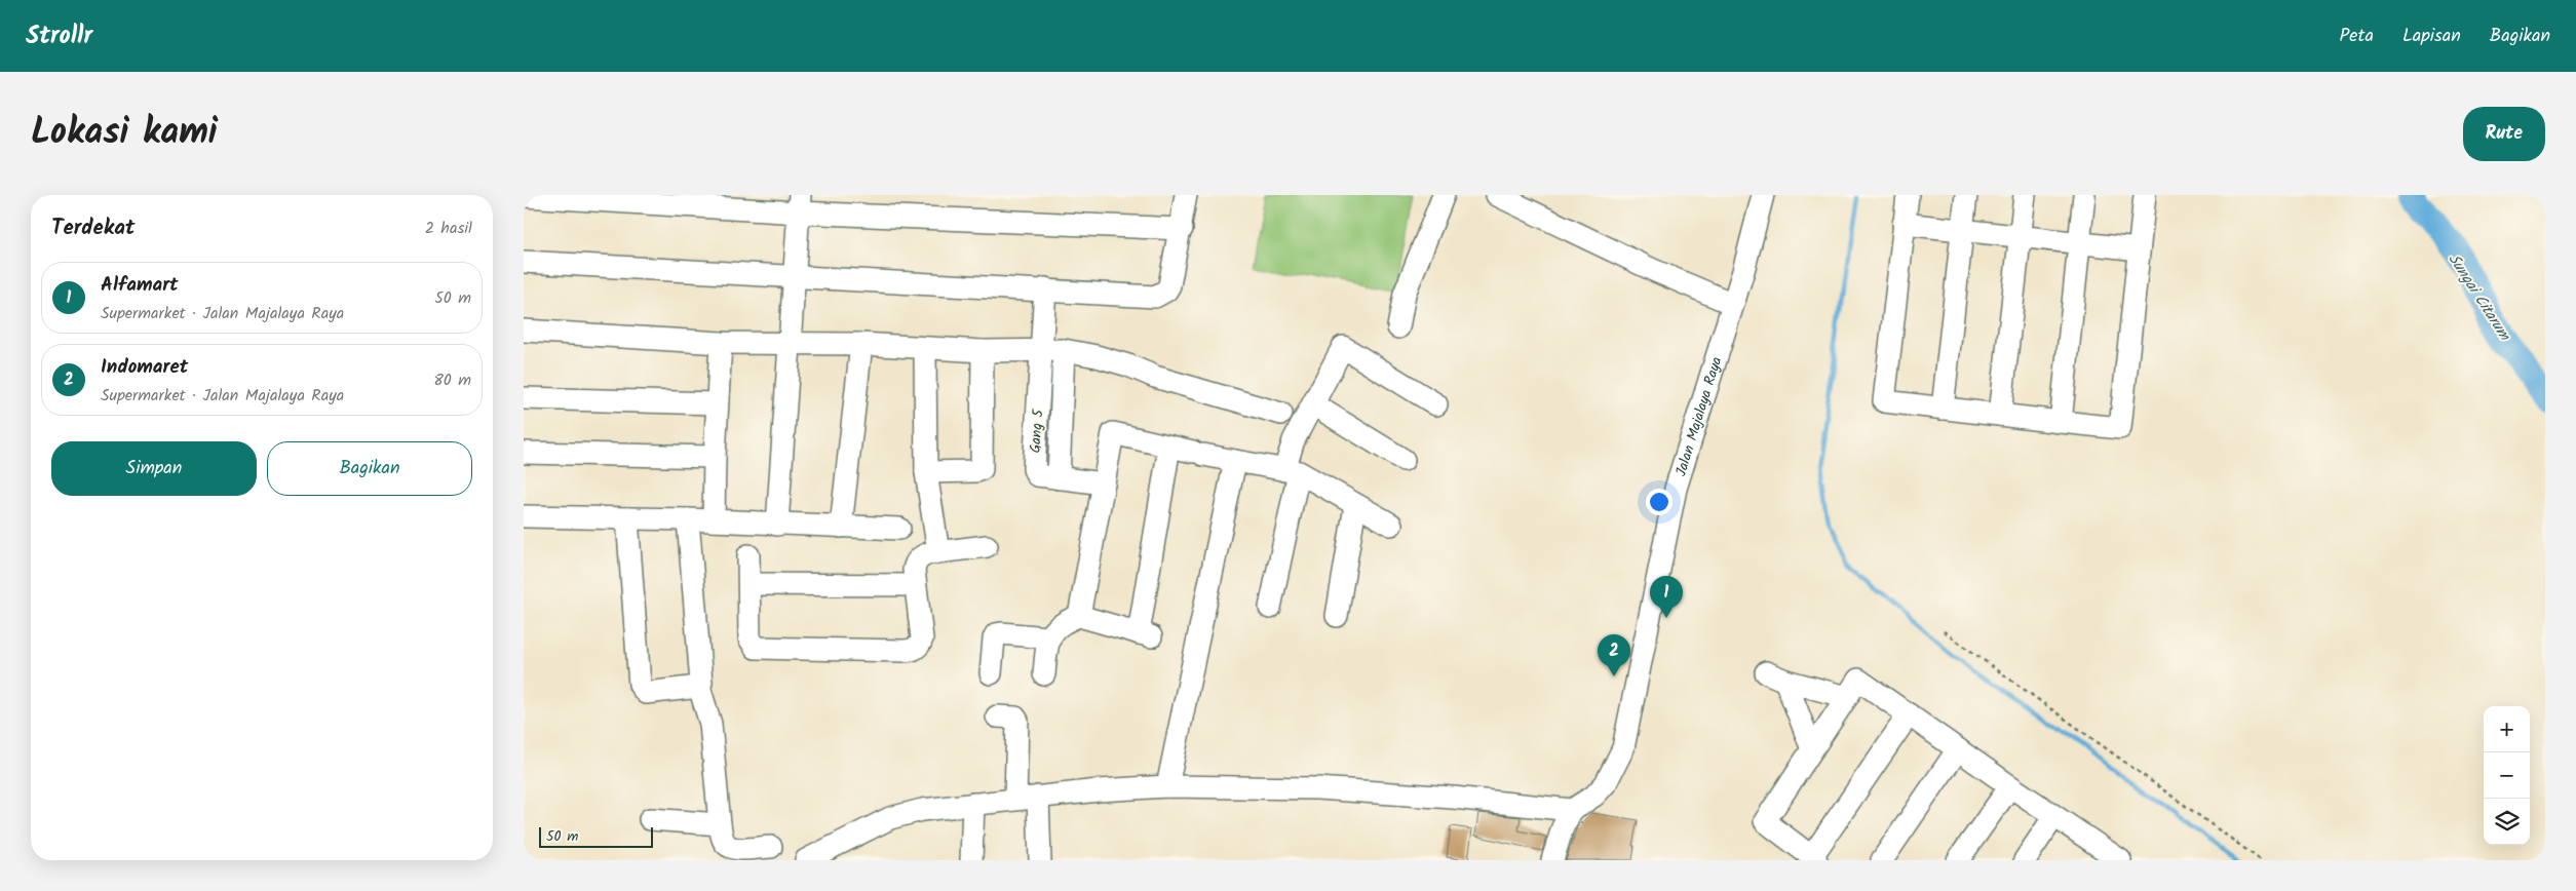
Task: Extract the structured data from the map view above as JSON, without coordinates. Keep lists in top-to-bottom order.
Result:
{
  "streets": {
    "street": ["Jalan Majalaya Raya", "Gang 5"]
  },
  "water": ["Sungai Citarum"],
  "scale_bar": "50 m",
  "page": {
    "header": "Strollr",
    "nav": ["Peta", "Lapisan", "Bagikan"],
    "title": "Lokasi kami",
    "buttons": [
      "Rute",
      ["Simpan", "Bagikan"]
    ],
    "heading": ["Terdekat", "2 hasil"],
    "list": [
      {
        "mark": "1",
        "name": "Alfamart",
        "note": "Supermarket · Jalan Majalaya Raya",
        "value": "50 m"
      },
      {
        "mark": "2",
        "name": "Indomaret",
        "note": "Supermarket · Jalan Majalaya Raya",
        "value": "80 m"
      }
    ],
    "pins": ["1", "2"],
    "map_buttons": ["+", "−"],
    "scale": "50 m"
  }
}
